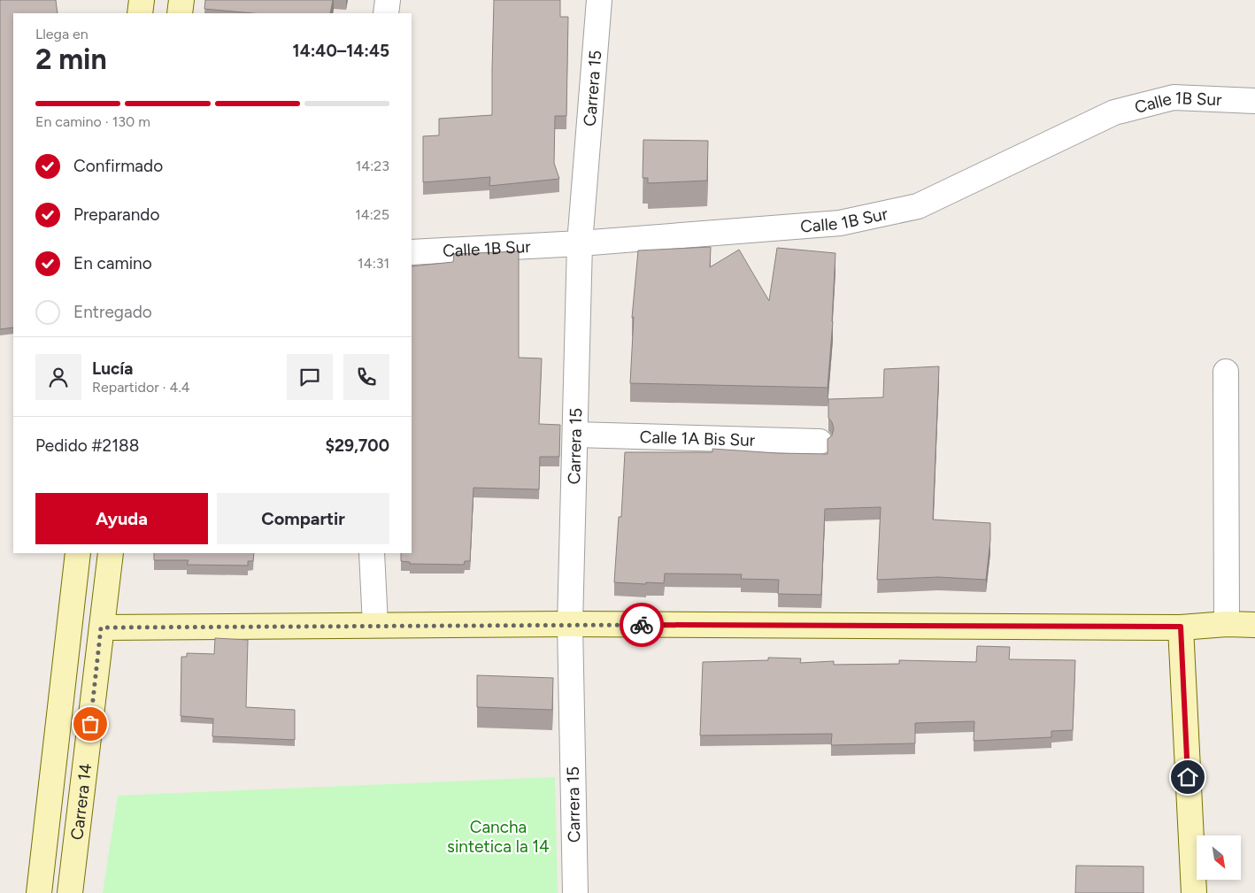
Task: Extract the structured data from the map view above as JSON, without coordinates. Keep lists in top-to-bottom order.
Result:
{
  "streets": {
    "street": [
      "Carrera 15",
      "Calle 1B Sur",
      "Calle 1A Bis Sur",
      "Carrera 14"
    ]
  },
  "crossings": [
    ["Carrera 15", "Calle 1B Sur"],
    ["Carrera 15", "Calle 1A Bis Sur"]
  ],
  "parks": ["Cancha sintetica la 14"],
  "north": "bottom right",
  "page": {
    "heading": ["2 min", "Llega en", "14:40–14:45"],
    "panel": [
      "Lucía",
      "Repartidor · 4.4",
      "Pedido #2188",
      "$29,700"
    ],
    "bar": "En camino · 130 m",
    "list": [
      ["Confirmado", "14:23"],
      ["Preparando", "14:25"],
      ["En camino", "14:31"],
      "Entregado"
    ],
    "buttons": ["Ayuda", "Compartir"]
  }
}
